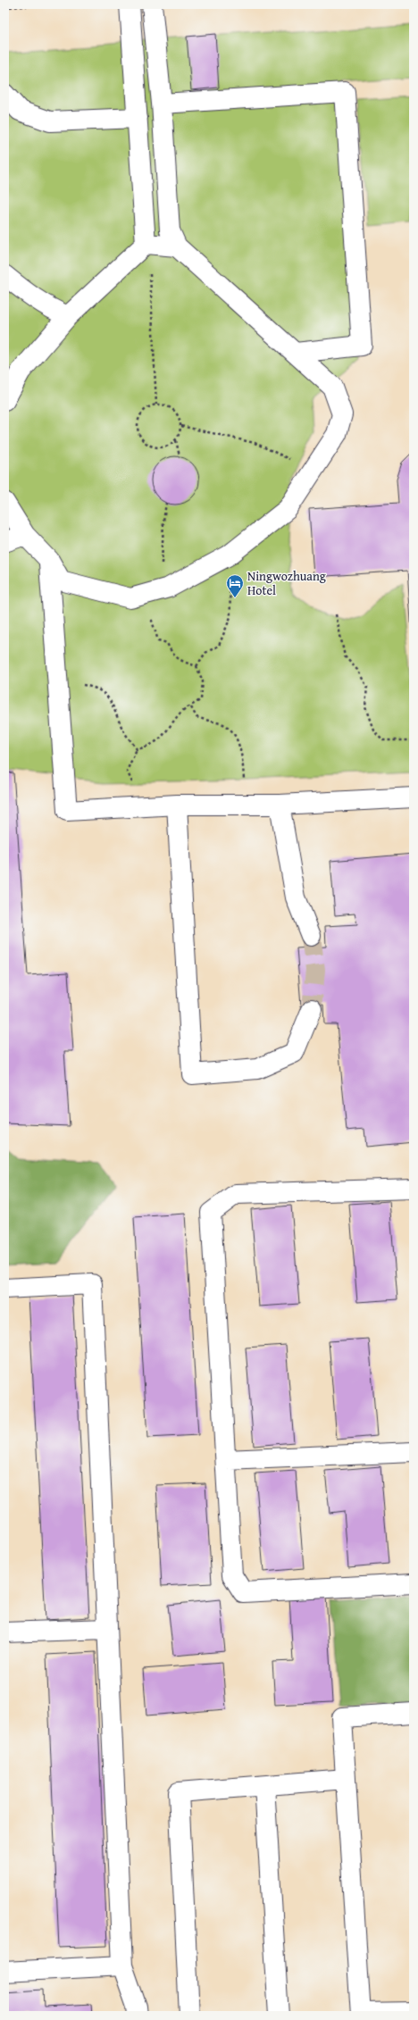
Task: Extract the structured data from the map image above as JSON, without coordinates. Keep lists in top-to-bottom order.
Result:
{
  "places": {
    "hotel": ["Ningwozhuang Hotel"]
  }
}
